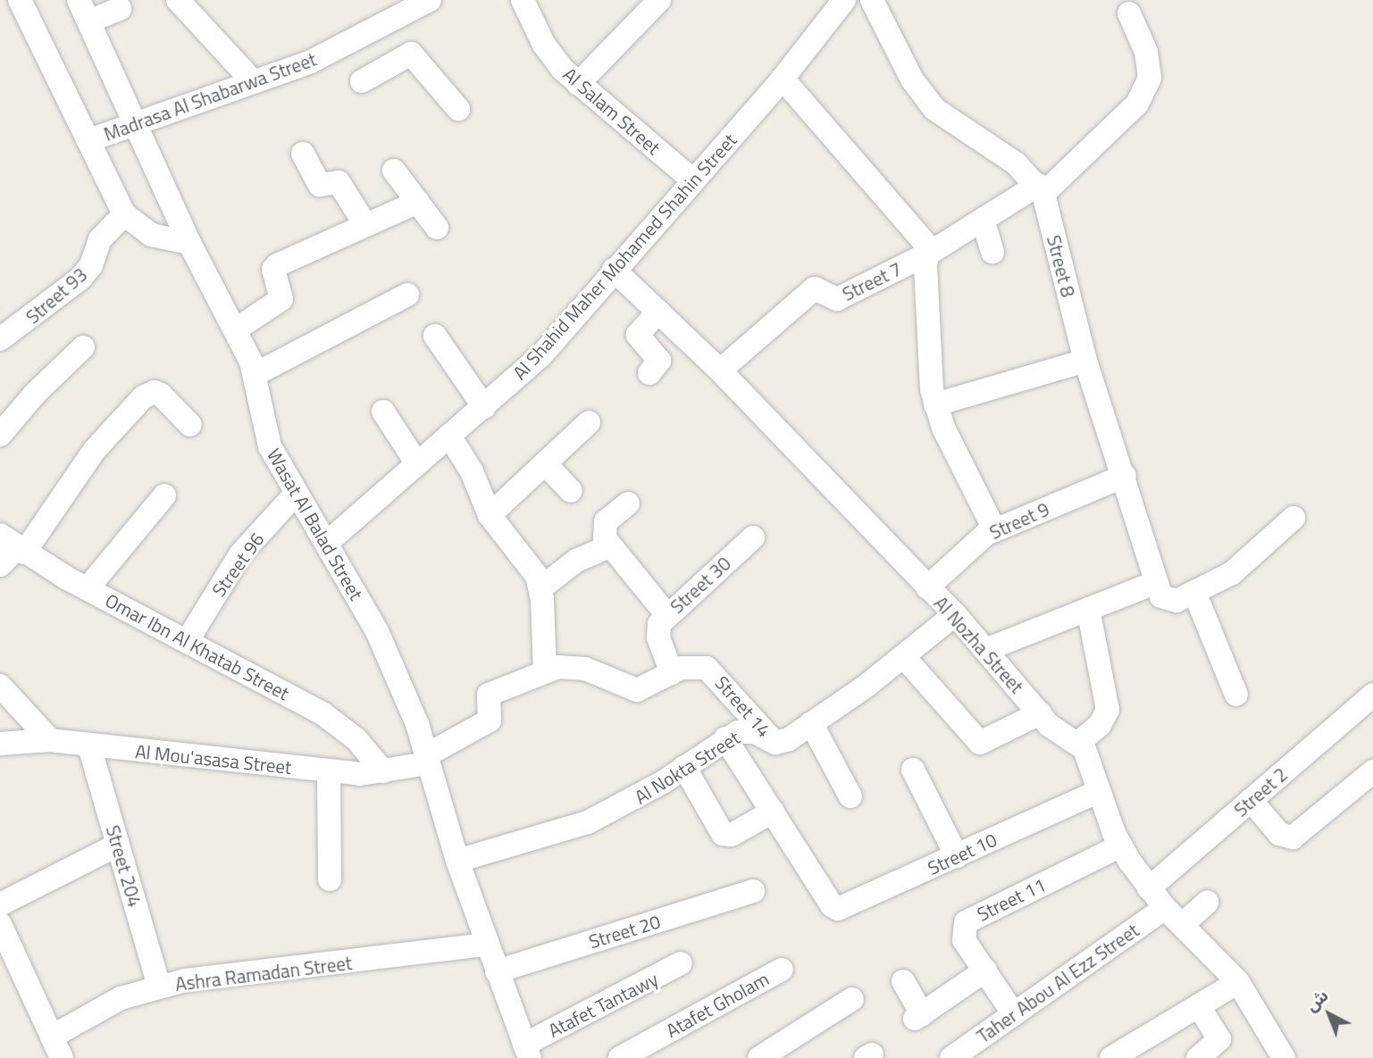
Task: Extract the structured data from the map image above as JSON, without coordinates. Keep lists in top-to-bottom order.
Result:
{
  "streets": {
    "street": [
      "Madrasa Al Shabarwa Street",
      "Al Salam Street",
      "Al Shahid Maher Mohamed Shahin Street",
      "Street 8",
      "Street 7",
      "Street 93",
      "Street 9",
      "Wasat Al Balad Street",
      "Street 96",
      "Street 30",
      "Al Nozha Street",
      "Omar Ibn Al Khatab Street",
      "Street 14",
      "Al Mou'asasa Street",
      "Al Nokta Street",
      "Street 2",
      "Street 10",
      "Street 204",
      "Street 11",
      "Street 20",
      "Ashra Ramadan Street",
      "Taher Abou Al Ezz Street",
      "Atafet Tantawy",
      "Atafet Gholam"
    ]
  },
  "crossings": [
    ["Madrasa Al Shabarwa Street", "Wasat Al Balad Street"],
    ["Al Salam Street", "Al Shahid Maher Mohamed Shahin Street"],
    ["Al Shahid Maher Mohamed Shahin Street", "Wasat Al Balad Street"],
    ["Al Shahid Maher Mohamed Shahin Street", "Al Nozha Street"],
    ["Street 8", "Street 7"],
    ["Street 8", "Street 9"],
    ["Street 7", "Al Nozha Street"],
    ["Street 9", "Al Nozha Street"],
    ["Wasat Al Balad Street", "Street 96"],
    ["Wasat Al Balad Street", "Street 14"],
    ["Wasat Al Balad Street", "Al Mou'asasa Street"],
    ["Wasat Al Balad Street", "Al Nokta Street"],
    ["Wasat Al Balad Street", "Street 20"],
    ["Wasat Al Balad Street", "Ashra Ramadan Street"],
    ["Wasat Al Balad Street", "Atafet Tantawy"],
    ["Street 96", "Omar Ibn Al Khatab Street"],
    ["Street 30", "Street 14"],
    ["Al Nozha Street", "Street 2"],
    ["Al Nozha Street", "Street 10"],
    ["Al Nozha Street", "Street 11"],
    ["Al Nozha Street", "Taher Abou Al Ezz Street"],
    ["Omar Ibn Al Khatab Street", "Al Mou'asasa Street"],
    ["Street 14", "Al Mou'asasa Street"],
    ["Street 14", "Al Nokta Street"],
    ["Al Mou'asasa Street", "Street 204"],
    ["Street 204", "Ashra Ramadan Street"],
    ["Street 11", "Taher Abou Al Ezz Street"]
  ],
  "north": "top left"
}
